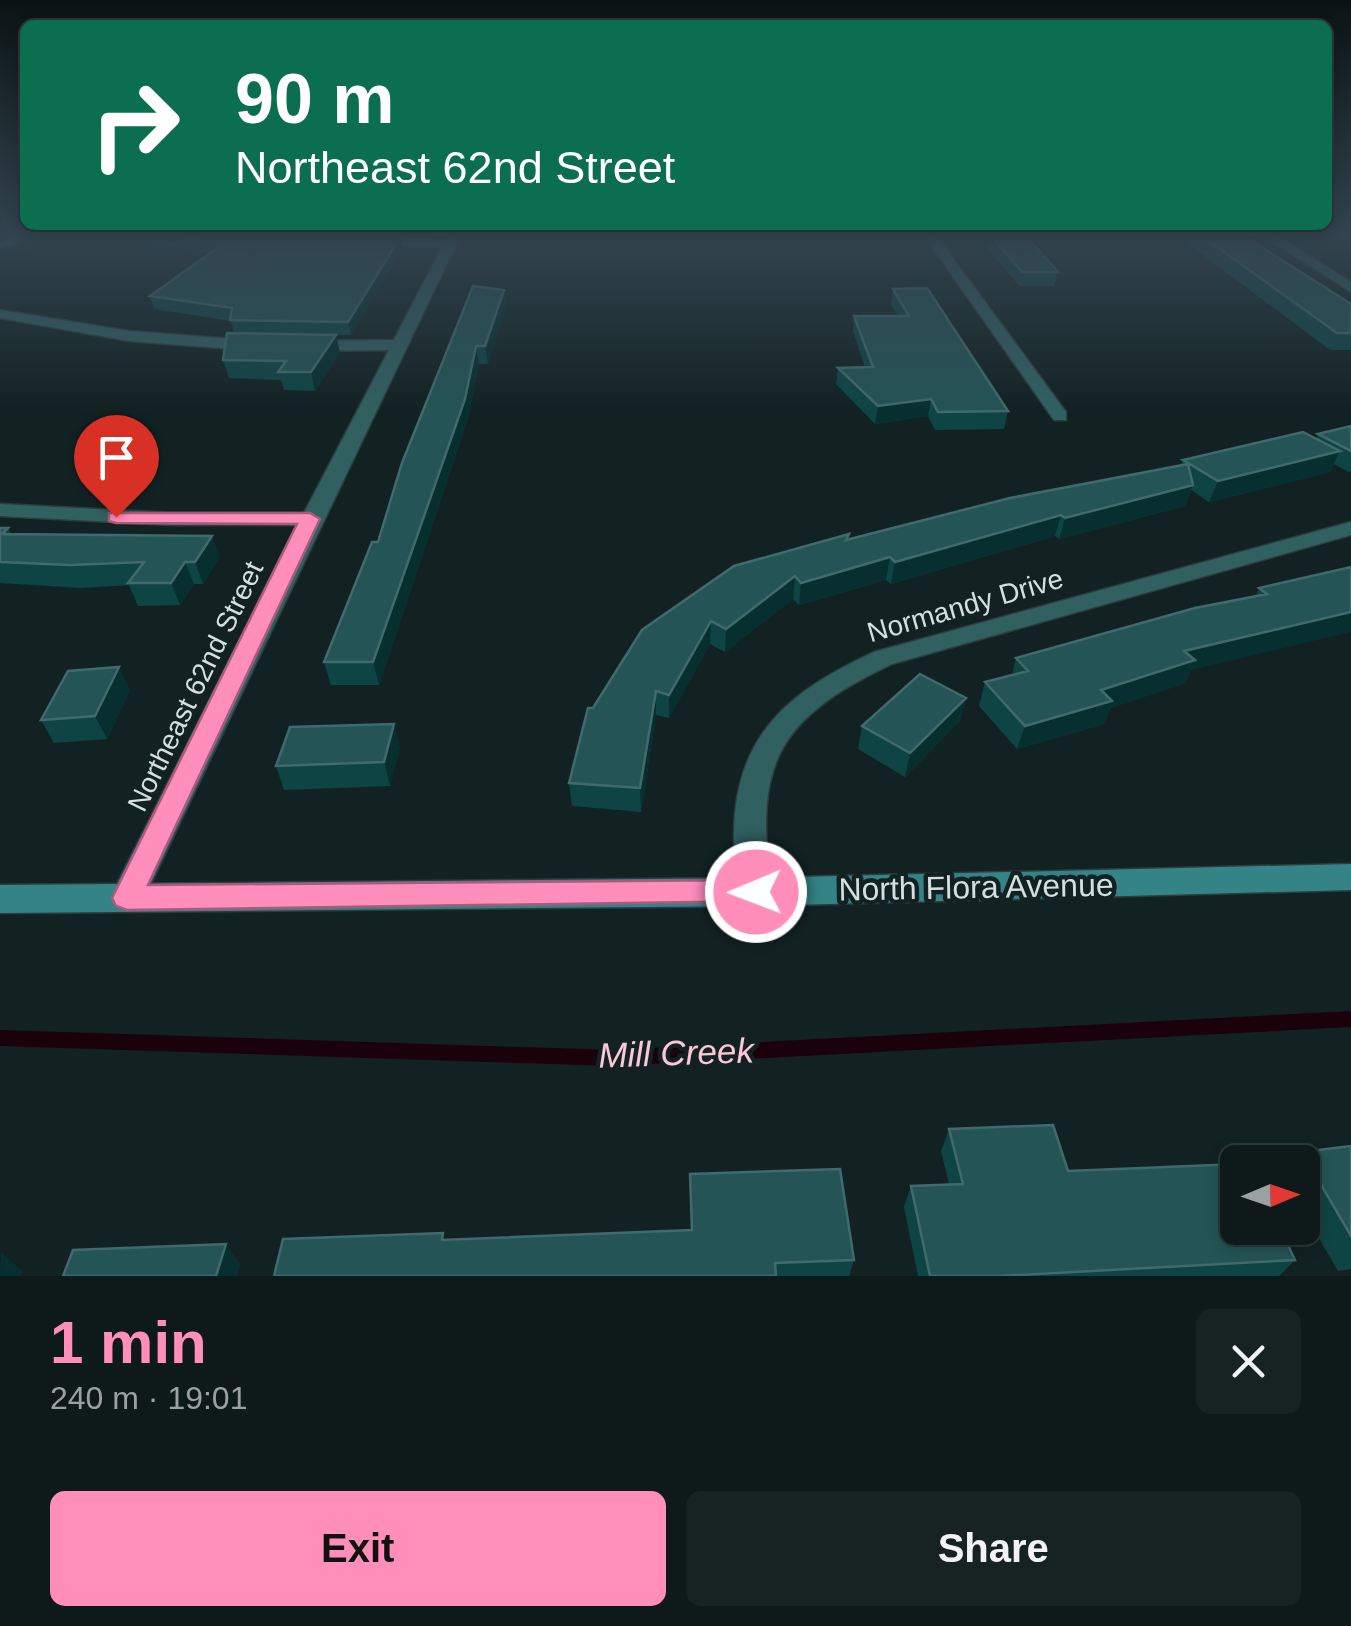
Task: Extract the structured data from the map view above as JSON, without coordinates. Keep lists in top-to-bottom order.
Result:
{
  "streets": {
    "street": ["Normandy Drive", "Northeast 62nd Street", "North Flora Avenue"]
  },
  "crossings": [
    ["Normandy Drive", "North Flora Avenue"],
    ["Northeast 62nd Street", "North Flora Avenue"]
  ],
  "water": ["Mill Creek"],
  "north": "right",
  "page": {
    "turn": ["90 m", "Northeast 62nd Street"],
    "heading": ["1 min", "240 m · 19:01"],
    "buttons": ["Exit", "Share"]
  }
}
